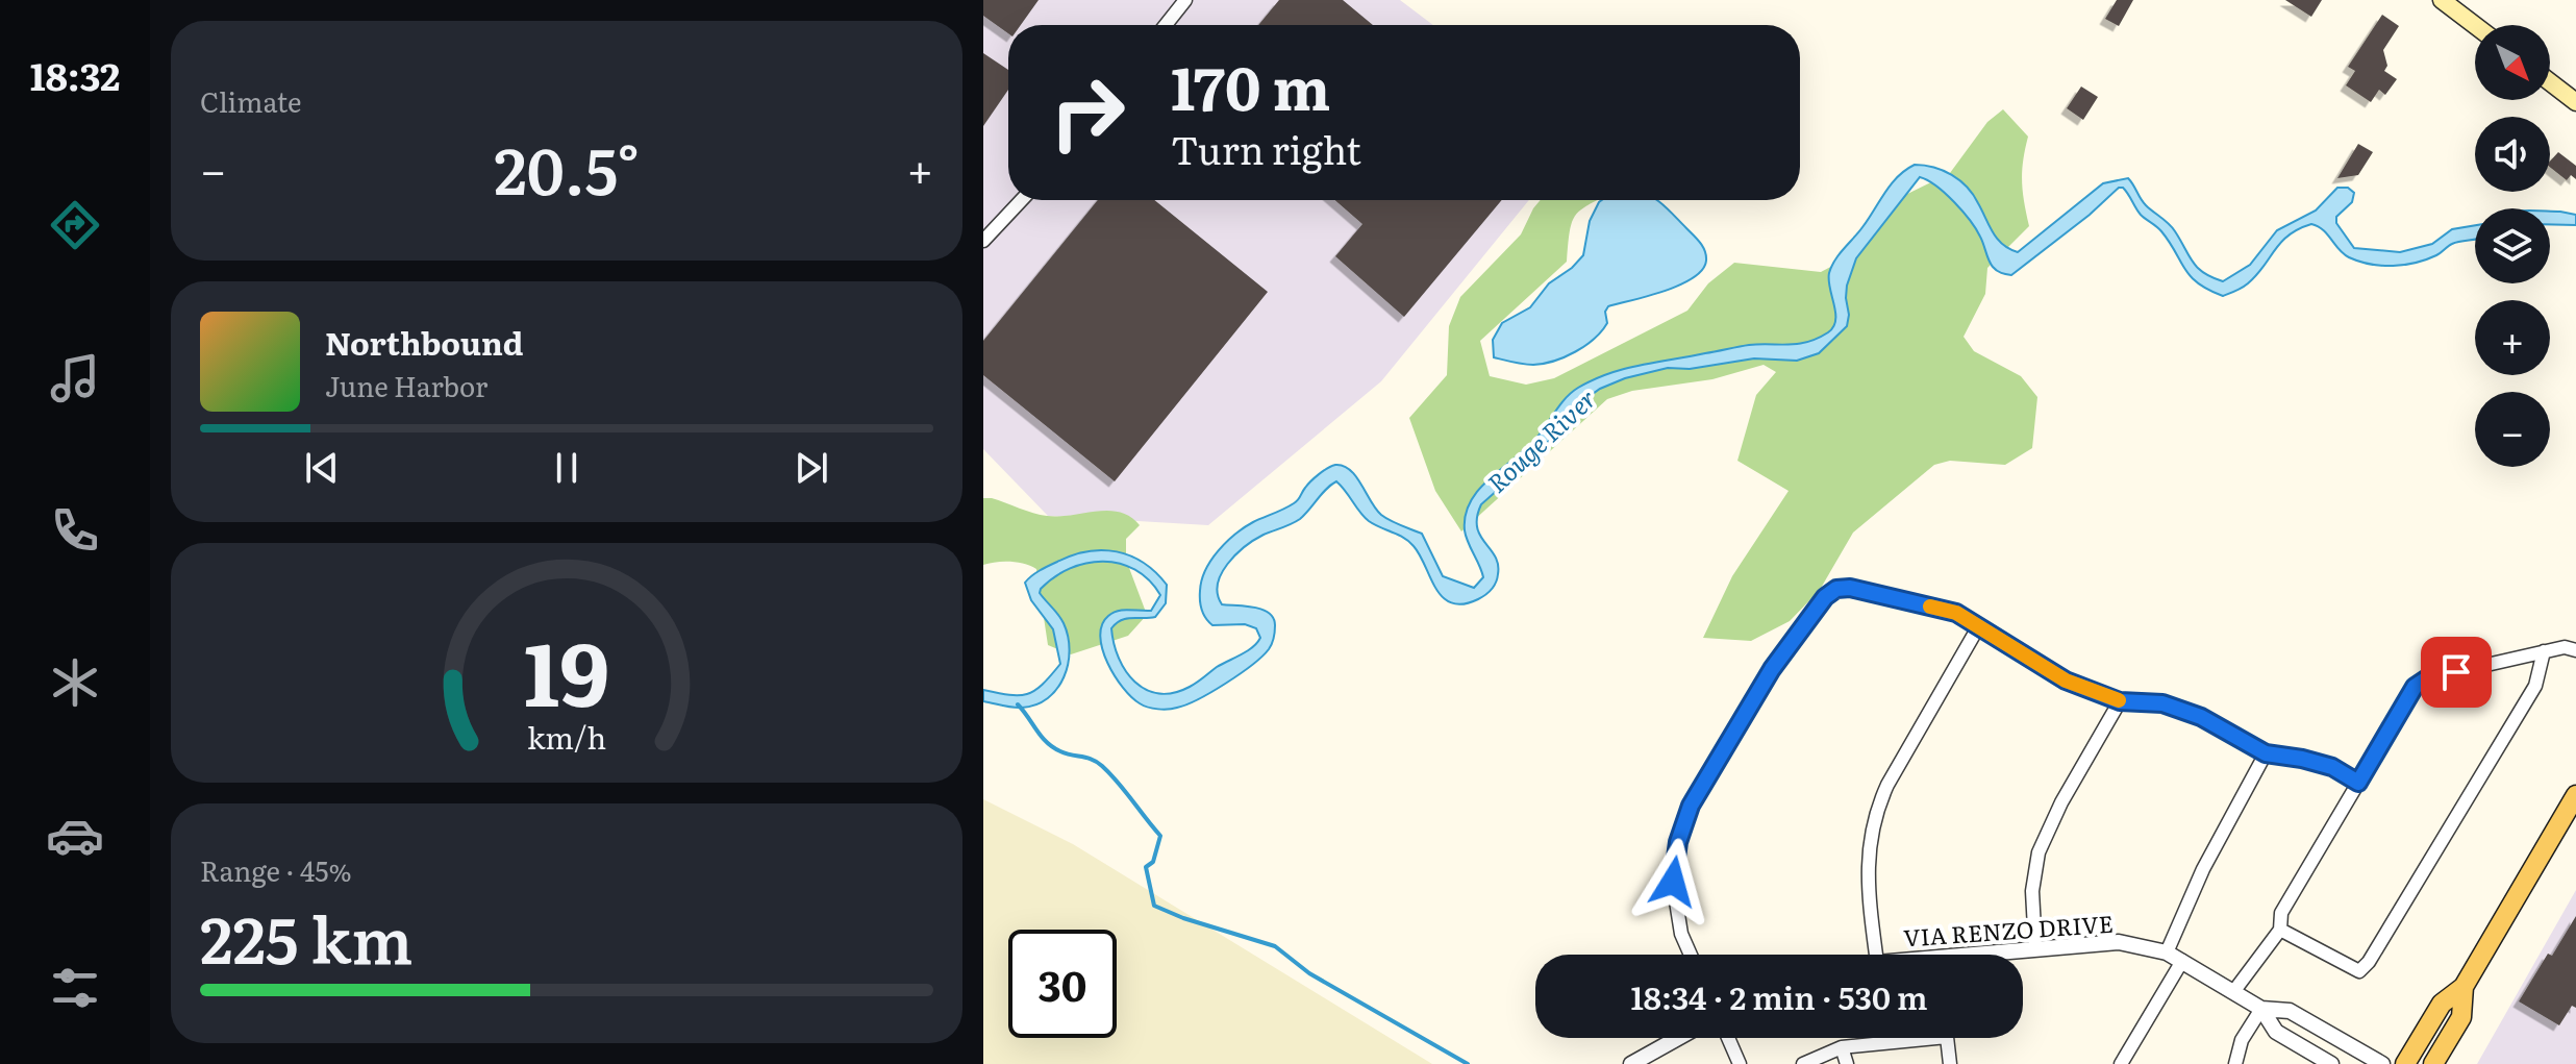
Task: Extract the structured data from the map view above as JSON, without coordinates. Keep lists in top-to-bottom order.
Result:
{
  "streets": {
    "street": ["VIA RENZO DRIVE"]
  },
  "water": ["Rouge River"],
  "north": "bottom right",
  "page": {
    "tabs": "18:32",
    "tile": [
      "Climate",
      ["Range · 45%", "225 km"]
    ],
    "map_buttons": ["+", "−"],
    "turn": ["170 m", "Turn right"],
    "heat": ["−", "20.5°", "+"],
    "song": ["Northbound", "June Harbor"],
    "limit": "30",
    "trip": "18:34 · 2 min · 530 m",
    "gauge": ["19", "km/h"]
  }
}
